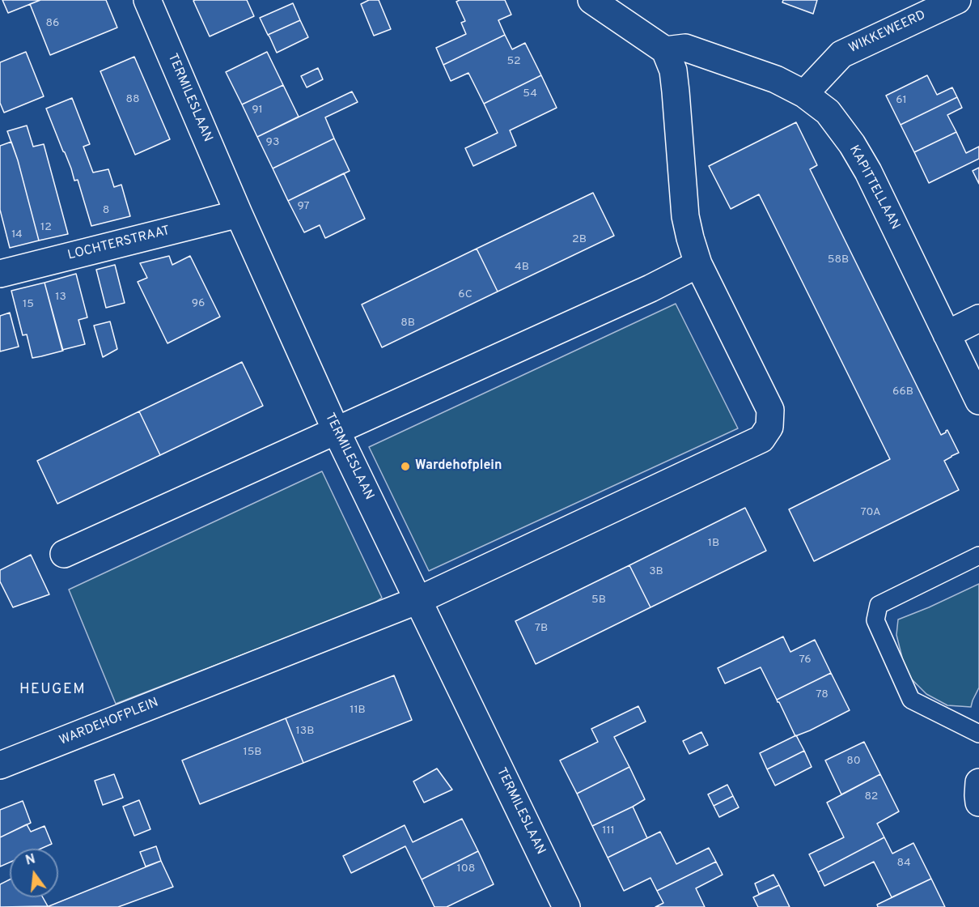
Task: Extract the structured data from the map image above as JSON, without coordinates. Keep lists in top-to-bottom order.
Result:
{
  "streets": {
    "street": [
      "WIKKEWEERD",
      "TERMILESLAAN",
      "KAPITTELLAAN",
      "LOCHTERSTRAAT",
      "WARDEHOFPLEIN"
    ]
  },
  "crossings": [
    ["WIKKEWEERD", "KAPITTELLAAN"],
    ["TERMILESLAAN", "LOCHTERSTRAAT"],
    ["TERMILESLAAN", "WARDEHOFPLEIN"]
  ],
  "districts": ["HEUGEM"],
  "places": ["Wardehofplein"],
  "house_numbers": [
    "86",
    "52",
    "54",
    "88",
    "61",
    "91",
    "93",
    "97",
    "8",
    "12",
    "14",
    "2B",
    "58B",
    "4B",
    "6C",
    "13",
    "96",
    "15",
    "8B",
    "66B",
    "70A",
    "1B",
    "3B",
    "5B",
    "7B",
    "76",
    "78",
    "11B",
    "13B",
    "15B",
    "80",
    "82",
    "111",
    "84",
    "108"
  ],
  "north": "top"
}
